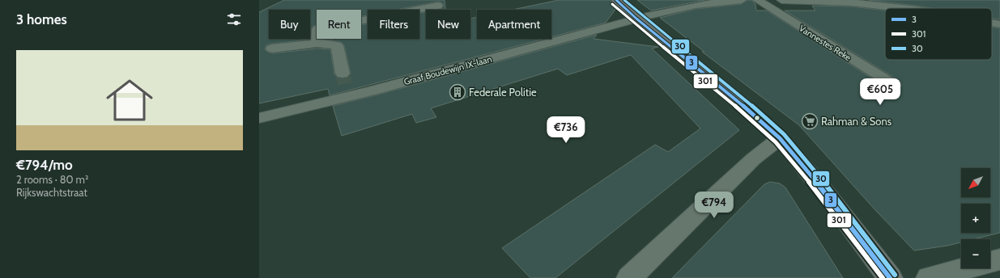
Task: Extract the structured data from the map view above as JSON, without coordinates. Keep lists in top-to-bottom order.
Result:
{
  "streets": {
    "street": ["Vannestes Reke", "Graaf Boudewijn IX-laan"]
  },
  "places": {
    "building": ["Federale Politie"],
    "supermarket": ["Rahman & Sons"]
  },
  "lines": ["transit line 3", "transit line 30", "transit line 301"],
  "legend": ["3", "301", "30"],
  "north": "bottom left",
  "page": {
    "heading": "3 homes",
    "chip": [
      "Buy",
      "Rent",
      "Filters",
      "New",
      "Apartment"
    ],
    "list": [
      {
        "name": "€794/mo",
        "note": "2 rooms · 80 m² · Rijkswachtstraat"
      }
    ],
    "price": ["€605", "€736", "€794"],
    "map_buttons": ["+", "−"]
  }
}
